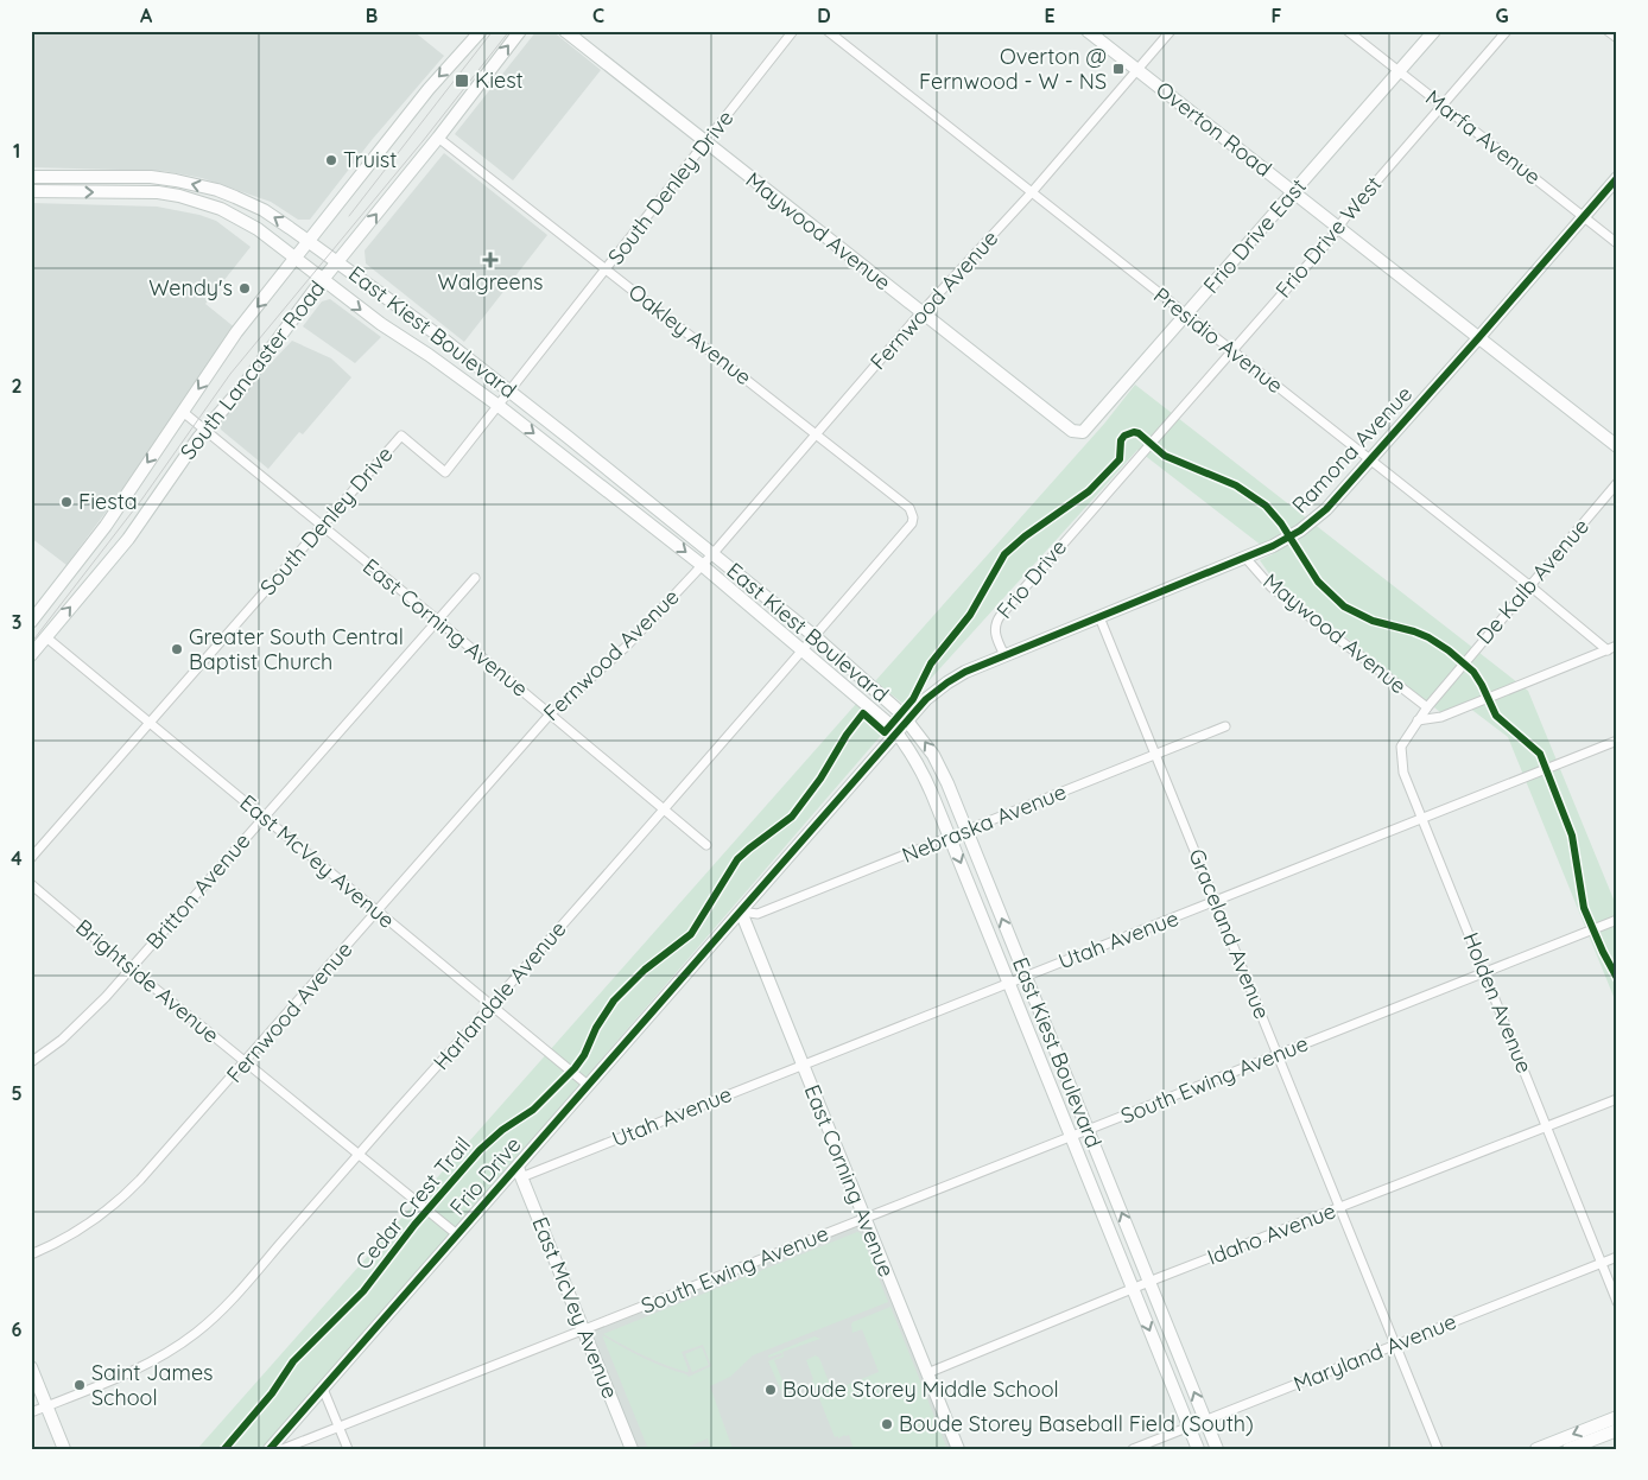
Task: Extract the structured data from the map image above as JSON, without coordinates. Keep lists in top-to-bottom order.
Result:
{
  "streets": {
    "main road": [
      "Overton Road",
      "Maywood Avenue",
      "Frio Drive East",
      "East Kiest Boulevard",
      "South Lancaster Road",
      "Ramona Avenue",
      "Frio Drive",
      "East Corning Avenue",
      "East McVey Avenue"
    ],
    "street": [
      "Marfa Avenue",
      "South Denley Drive",
      "Frio Drive West",
      "Fernwood Avenue",
      "Oakley Avenue",
      "Presidio Avenue",
      "De Kalb Avenue",
      "Nebraska Avenue",
      "Britton Avenue",
      "Graceland Avenue",
      "Utah Avenue",
      "Brightside Avenue",
      "Harlandale Avenue",
      "Holden Avenue",
      "South Ewing Avenue",
      "Idaho Avenue",
      "Maryland Avenue"
    ],
    "cycle path": ["Cedar Crest Trail"]
  },
  "crossings": [
    ["Overton Road", "Frio Drive East"],
    ["Overton Road", "Frio Drive West"],
    ["Overton Road", "Fernwood Avenue"],
    ["Overton Road", "Ramona Avenue"],
    ["Marfa Avenue", "Frio Drive East"],
    ["Marfa Avenue", "Frio Drive West"],
    ["Marfa Avenue", "Ramona Avenue"],
    ["South Denley Drive", "Maywood Avenue"],
    ["South Denley Drive", "East Kiest Boulevard"],
    ["South Denley Drive", "Oakley Avenue"],
    ["South Denley Drive", "East Corning Avenue"],
    ["South Denley Drive", "East McVey Avenue"],
    ["Maywood Avenue", "Frio Drive East"],
    ["Maywood Avenue", "Fernwood Avenue"],
    ["Maywood Avenue", "Ramona Avenue"],
    ["Maywood Avenue", "De Kalb Avenue"],
    ["Maywood Avenue", "Holden Avenue"],
    ["Frio Drive East", "Presidio Avenue"],
    ["Frio Drive West", "Presidio Avenue"],
    ["Frio Drive West", "Frio Drive"],
    ["Fernwood Avenue", "East Kiest Boulevard"],
    ["Fernwood Avenue", "Oakley Avenue"],
    ["Fernwood Avenue", "Presidio Avenue"],
    ["Fernwood Avenue", "East Corning Avenue"],
    ["Fernwood Avenue", "East McVey Avenue"],
    ["Fernwood Avenue", "Brightside Avenue"],
    ["East Kiest Boulevard", "South Lancaster Road"],
    ["East Kiest Boulevard", "Frio Drive"],
    ["East Kiest Boulevard", "Nebraska Avenue"],
    ["East Kiest Boulevard", "Utah Avenue"],
    ["East Kiest Boulevard", "Harlandale Avenue"],
    ["East Kiest Boulevard", "South Ewing Avenue"],
    ["East Kiest Boulevard", "Idaho Avenue"],
    ["East Kiest Boulevard", "Maryland Avenue"],
    ["Oakley Avenue", "South Lancaster Road"],
    ["Oakley Avenue", "Harlandale Avenue"],
    ["Presidio Avenue", "Ramona Avenue"],
    ["Presidio Avenue", "De Kalb Avenue"],
    ["South Lancaster Road", "East Corning Avenue"],
    ["South Lancaster Road", "East McVey Avenue"],
    ["Ramona Avenue", "Frio Drive"],
    ["Ramona Avenue", "Graceland Avenue"],
    ["Frio Drive", "East Corning Avenue"],
    ["Frio Drive", "Nebraska Avenue"],
    ["Frio Drive", "East McVey Avenue"],
    ["Frio Drive", "Utah Avenue"],
    ["Frio Drive", "Brightside Avenue"],
    ["De Kalb Avenue", "Holden Avenue"],
    ["East Corning Avenue", "Nebraska Avenue"],
    ["East Corning Avenue", "Britton Avenue"],
    ["East Corning Avenue", "Utah Avenue"],
    ["East Corning Avenue", "Harlandale Avenue"],
    ["East Corning Avenue", "South Ewing Avenue"],
    ["East Corning Avenue", "Idaho Avenue"],
    ["Nebraska Avenue", "Graceland Avenue"],
    ["East McVey Avenue", "Britton Avenue"],
    ["East McVey Avenue", "Utah Avenue"],
    ["East McVey Avenue", "Harlandale Avenue"],
    ["East McVey Avenue", "South Ewing Avenue"],
    ["Britton Avenue", "Brightside Avenue"],
    ["Graceland Avenue", "Utah Avenue"],
    ["Graceland Avenue", "South Ewing Avenue"],
    ["Graceland Avenue", "Idaho Avenue"],
    ["Graceland Avenue", "Maryland Avenue"],
    ["Utah Avenue", "Holden Avenue"],
    ["Brightside Avenue", "Harlandale Avenue"],
    ["Holden Avenue", "South Ewing Avenue"],
    ["Holden Avenue", "Idaho Avenue"],
    ["Holden Avenue", "Maryland Avenue"]
  ],
  "places": {
    "transit": ["Overton @ Fernwood - W - NS", "Kiest"],
    "other": [
      "Truist",
      "Wendy's",
      "Fiesta",
      "Greater South Central Baptist Church",
      "Saint James School",
      "Boude Storey Middle School",
      "Boude Storey Baseball Field (South)"
    ],
    "health": ["Walgreens"]
  },
  "grid": {
    "columns": [
      "A",
      "B",
      "C",
      "D",
      "E",
      "F",
      "G"
    ],
    "rows": [
      "1",
      "2",
      "3",
      "4",
      "5",
      "6"
    ]
  }
}
